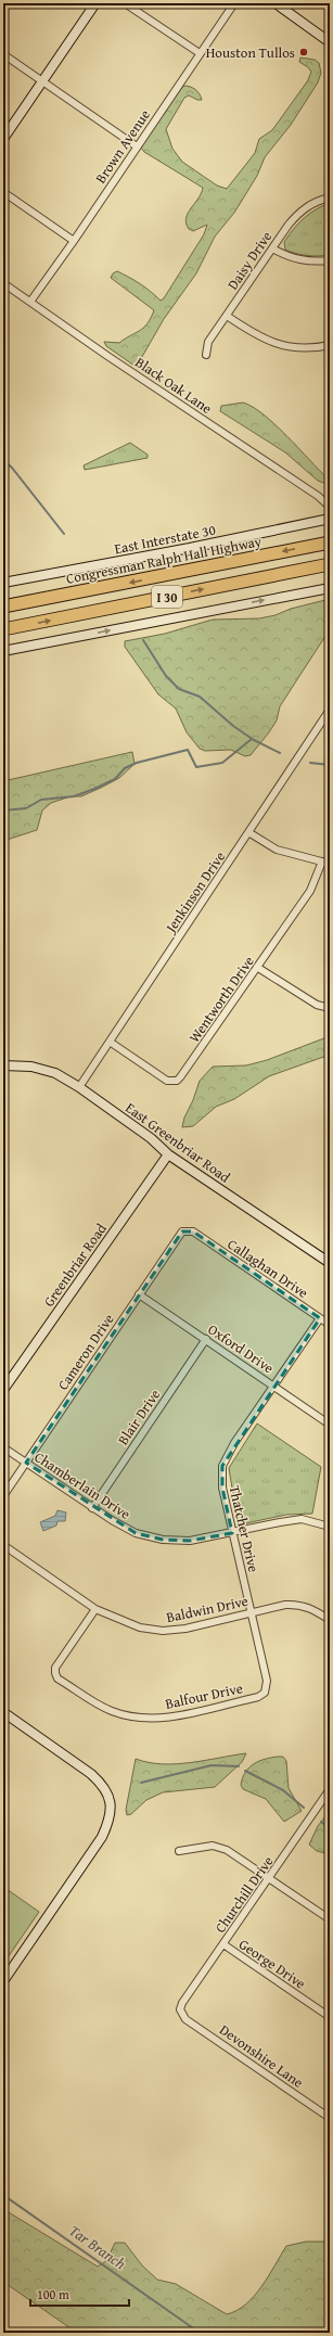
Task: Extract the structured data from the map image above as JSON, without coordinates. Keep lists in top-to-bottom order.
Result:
{
  "streets": {
    "highway": ["Congressman Ralph Hall Highway", "I 30"],
    "main road": ["East Interstate 30", "East Greenbriar Road", "Greenbriar Road"],
    "street": [
      "Brown Avenue",
      "Daisy Drive",
      "Black Oak Lane",
      "Jenkinson Drive",
      "Wentworth Drive",
      "Callaghan Drive",
      "Oxford Drive",
      "Cameron Drive",
      "Blair Drive",
      "Chamberlain Drive",
      "Thatcher Drive",
      "Baldwin Drive",
      "Balfour Drive",
      "Churchill Drive",
      "George Drive",
      "Devonshire Lane"
    ]
  },
  "crossings": [
    ["Brown Avenue", "Black Oak Lane"],
    ["Jenkinson Drive", "Wentworth Drive"],
    ["Jenkinson Drive", "East Greenbriar Road"],
    ["East Greenbriar Road", "Greenbriar Road"],
    ["Callaghan Drive", "Cameron Drive"],
    ["Callaghan Drive", "Thatcher Drive"],
    ["Oxford Drive", "Cameron Drive"],
    ["Oxford Drive", "Blair Drive"],
    ["Oxford Drive", "Thatcher Drive"],
    ["Cameron Drive", "Chamberlain Drive"],
    ["Blair Drive", "Chamberlain Drive"],
    ["Chamberlain Drive", "Thatcher Drive"],
    ["Thatcher Drive", "Baldwin Drive"],
    ["Thatcher Drive", "Balfour Drive"],
    ["Baldwin Drive", "Balfour Drive"],
    ["Churchill Drive", "George Drive"],
    ["Churchill Drive", "Devonshire Lane"]
  ],
  "water": ["Tar Branch"],
  "places": ["Houston Tullos"],
  "scale_bar": "100 m"
}
